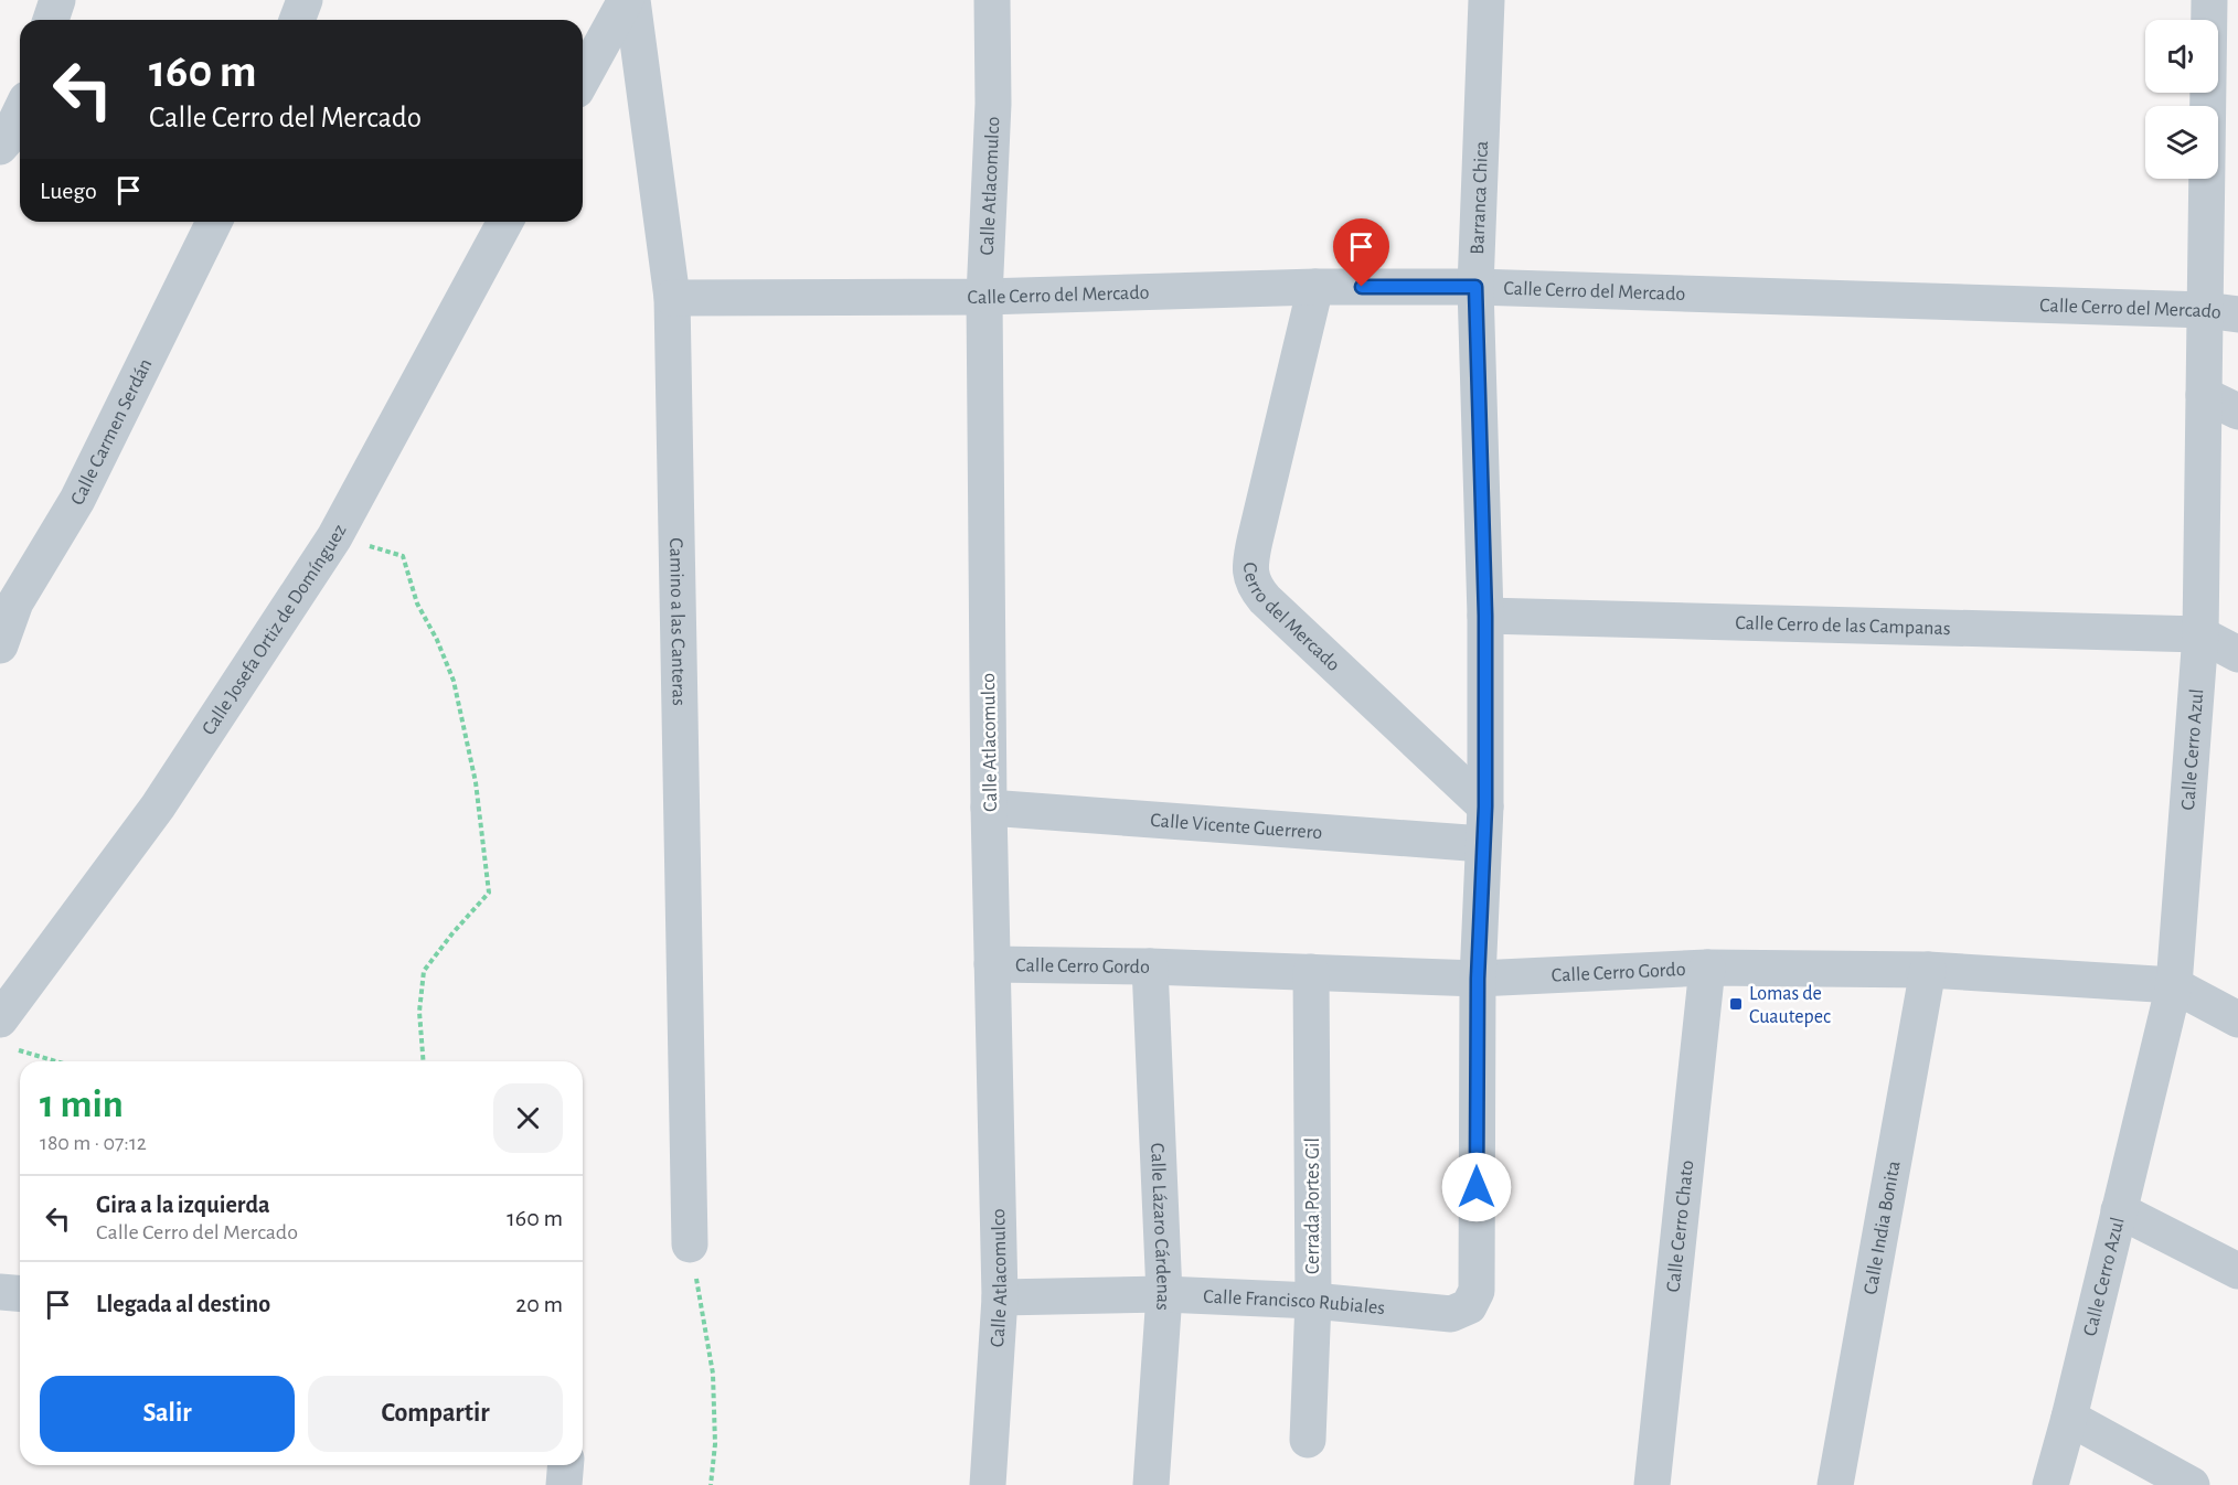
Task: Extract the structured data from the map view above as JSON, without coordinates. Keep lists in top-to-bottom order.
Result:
{
  "streets": {
    "street": [
      "Calle Atlacomulco",
      "Barranca Chica",
      "Calle Cerro del Mercado",
      "Calle Carmen Serdán",
      "Cerro del Mercado",
      "Camino a las Canteras",
      "Calle Cerro de las Campanas",
      "Calle Josefa Ortiz de Domínguez",
      "Calle Cerro Azul",
      "Calle Vicente Guerrero",
      "Calle Cerro Gordo",
      "Cerrada Portes Gil",
      "Calle Lázaro Cárdenas",
      "Calle Cerro Chato",
      "Calle India Bonita",
      "Calle Francisco Rubiales"
    ]
  },
  "crossings": [
    ["Calle Atlacomulco", "Calle Cerro del Mercado"],
    ["Calle Atlacomulco", "Calle Vicente Guerrero"],
    ["Calle Atlacomulco", "Calle Cerro Gordo"],
    ["Calle Atlacomulco", "Calle Francisco Rubiales"],
    ["Barranca Chica", "Calle Cerro del Mercado"],
    ["Barranca Chica", "Cerro del Mercado"],
    ["Barranca Chica", "Calle Cerro de las Campanas"],
    ["Barranca Chica", "Calle Vicente Guerrero"],
    ["Barranca Chica", "Calle Cerro Gordo"],
    ["Barranca Chica", "Calle Francisco Rubiales"],
    ["Calle Cerro del Mercado", "Cerro del Mercado"],
    ["Calle Cerro del Mercado", "Camino a las Canteras"],
    ["Calle Cerro del Mercado", "Calle Cerro Azul"],
    ["Calle Cerro de las Campanas", "Calle Cerro Azul"],
    ["Calle Cerro Azul", "Calle Cerro Gordo"],
    ["Calle Cerro Gordo", "Cerrada Portes Gil"],
    ["Calle Cerro Gordo", "Calle Lázaro Cárdenas"],
    ["Calle Cerro Gordo", "Calle Cerro Chato"],
    ["Calle Cerro Gordo", "Calle India Bonita"],
    ["Cerrada Portes Gil", "Calle Francisco Rubiales"],
    ["Calle Lázaro Cárdenas", "Calle Francisco Rubiales"]
  ],
  "places": {
    "transit": ["Lomas de Cuautepec"]
  },
  "page": {
    "turn": ["160 m", "Calle Cerro del Mercado"],
    "then": "Luego",
    "heading": ["1 min", "180 m · 07:12"],
    "list": [
      {
        "name": "Gira a la izquierda",
        "note": "Calle Cerro del Mercado",
        "value": "160 m"
      },
      {
        "name": "Llegada al destino",
        "value": "20 m"
      }
    ],
    "buttons": ["Salir", "Compartir"]
  }
}
